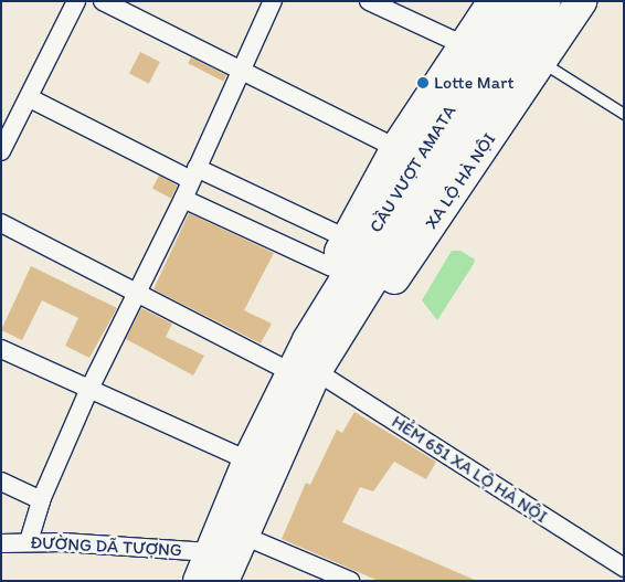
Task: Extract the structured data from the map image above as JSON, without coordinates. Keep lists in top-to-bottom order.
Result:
{
  "streets": {
    "highway": ["CẦU VƯỢT AMATA", "XA LỘ HÀ NỘI"],
    "street": ["HẺM 651 XA LỘ HÀ NỘI", "ĐƯỜNG DÃ TƯỢNG"]
  },
  "crossings": [
    ["CẦU VƯỢT AMATA", "XA LỘ HÀ NỘI"],
    ["CẦU VƯỢT AMATA", "HẺM 651 XA LỘ HÀ NỘI"],
    ["XA LỘ HÀ NỘI", "HẺM 651 XA LỘ HÀ NỘI"]
  ],
  "places": ["Lotte Mart"]
}
